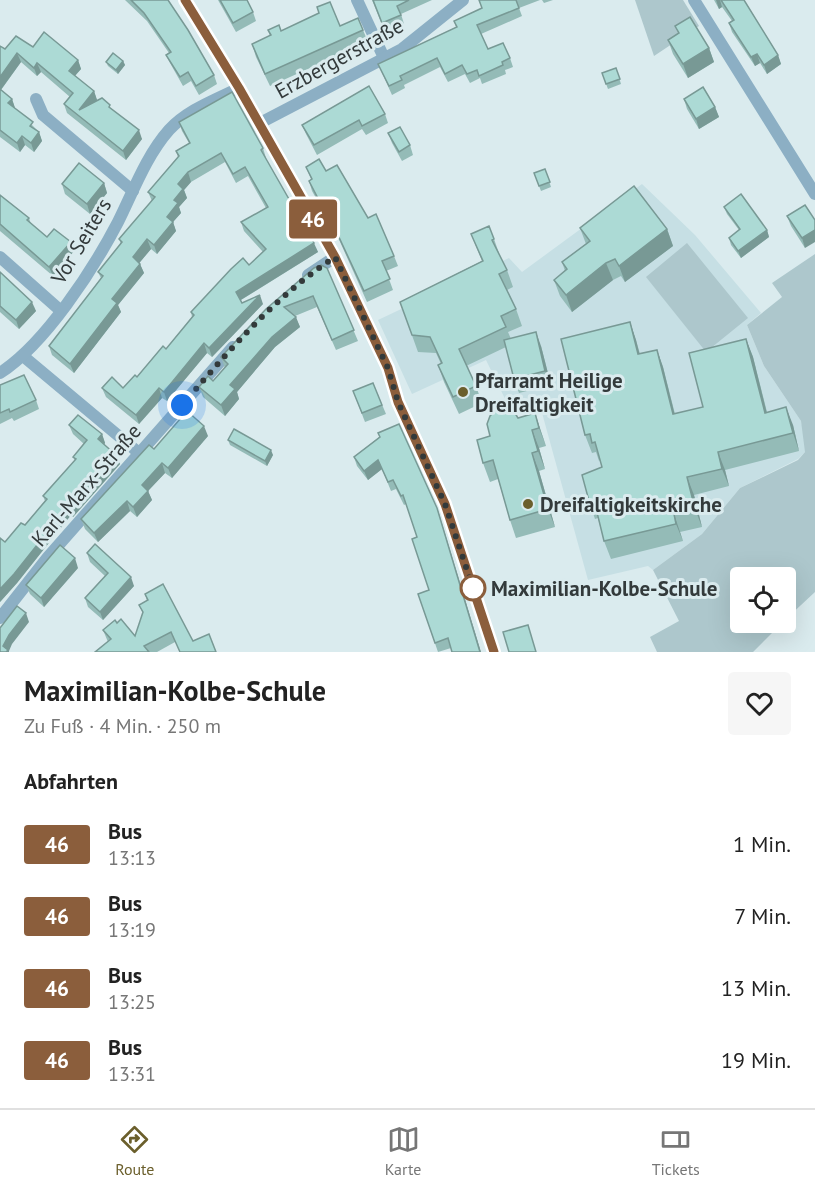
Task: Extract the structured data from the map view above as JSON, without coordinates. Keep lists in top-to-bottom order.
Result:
{
  "streets": {
    "street": ["Erzbergerstraße", "Vor Seiters", "Karl-Marx-Straße"]
  },
  "places": ["Pfarramt Heilige Dreifaltigkeit", "Dreifaltigkeitskirche", "Maximilian-Kolbe-Schule"],
  "lines": ["bus line 46"],
  "page": {
    "on_map": "46",
    "heading": [
      ["Maximilian-Kolbe-Schule", "Zu Fuß · 4 Min. · 250 m"],
      "Abfahrten"
    ],
    "list": [
      {
        "mark": "46",
        "name": "Bus",
        "note": "13:13",
        "value": "1 Min."
      },
      {
        "mark": "46",
        "name": "Bus",
        "note": "13:19",
        "value": "7 Min."
      },
      {
        "mark": "46",
        "name": "Bus",
        "note": "13:25",
        "value": "13 Min."
      },
      {
        "mark": "46",
        "name": "Bus",
        "note": "13:31",
        "value": "19 Min."
      }
    ],
    "tabs": ["Route", "Karte", "Tickets"]
  }
}
